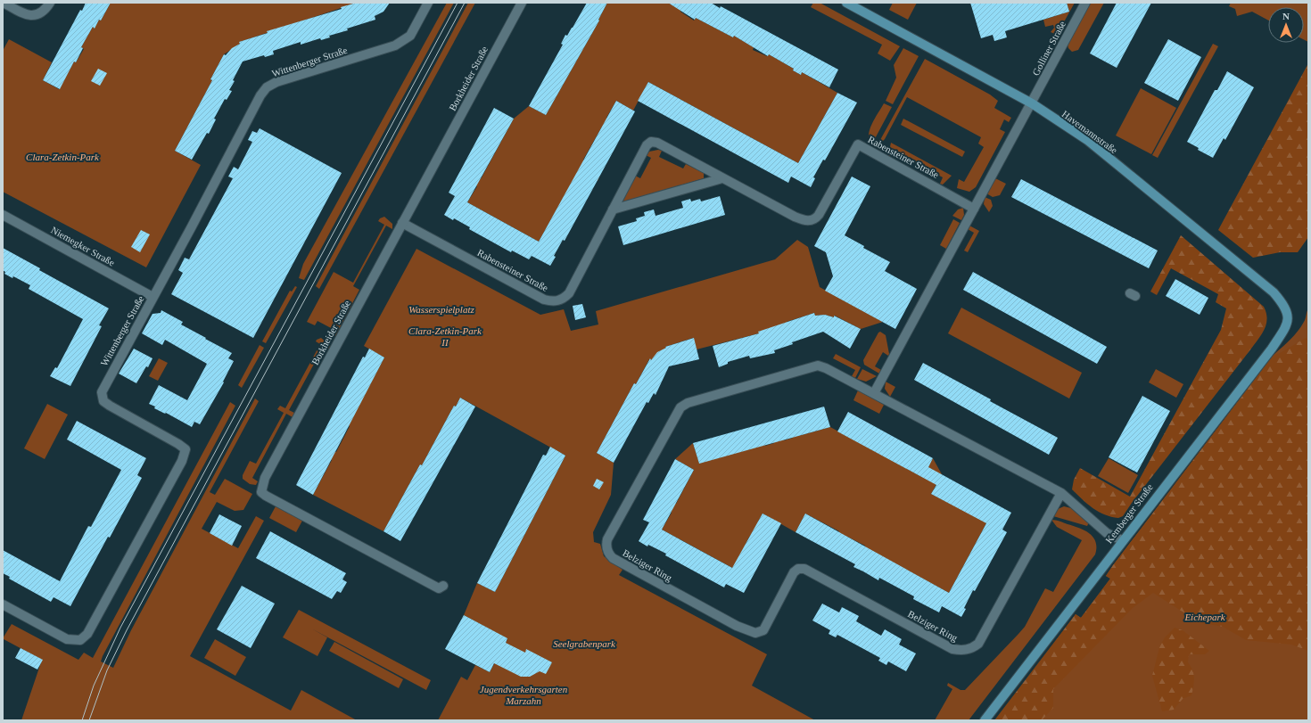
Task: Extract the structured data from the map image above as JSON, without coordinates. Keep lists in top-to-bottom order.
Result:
{
  "streets": {
    "main road": ["Havemannstraße", "Kemberger Straße"],
    "street": [
      "Golliner Straße",
      "Wittenberger Straße",
      "Borkheider Straße",
      "Rabensteiner Straße",
      "Niemegker Straße",
      "Belziger Ring"
    ]
  },
  "crossings": [
    ["Golliner Straße", "Havemannstraße"],
    ["Wittenberger Straße", "Niemegker Straße"],
    ["Borkheider Straße", "Rabensteiner Straße"],
    ["Havemannstraße", "Kemberger Straße"],
    ["Kemberger Straße", "Belziger Ring"]
  ],
  "parks": [
    "Clara-Zetkin-Park",
    "Wasserspielplatz",
    "Clara-Zetkin-Park II",
    "Eichepark",
    "Seelgrabenpark",
    "Jugendverkehrsgarten Marzahn"
  ],
  "north": "top"
}
